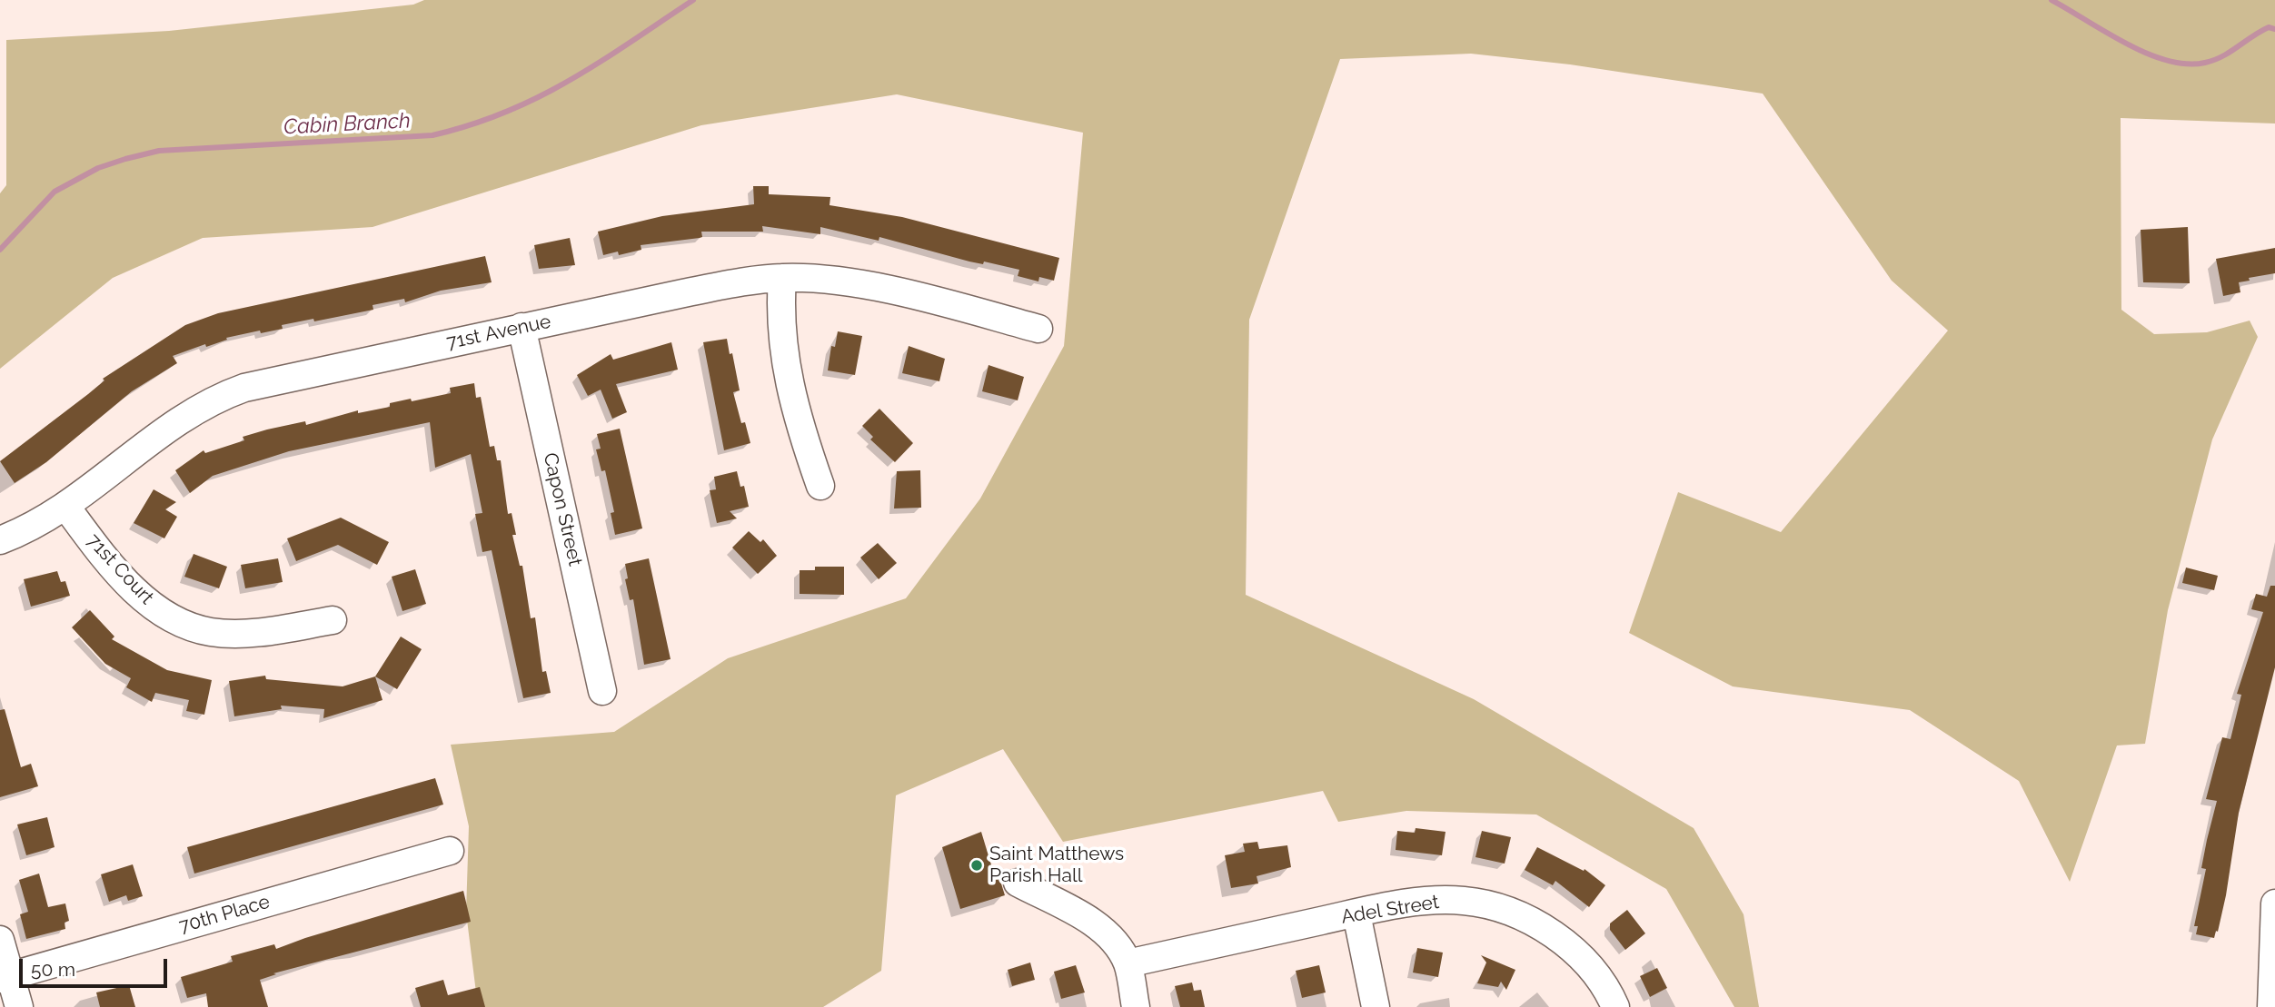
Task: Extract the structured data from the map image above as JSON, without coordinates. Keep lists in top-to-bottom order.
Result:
{
  "streets": {
    "street": [
      "71st Avenue",
      "Capon Street",
      "71st Court",
      "Adel Street",
      "70th Place"
    ]
  },
  "crossings": [
    ["71st Avenue", "Capon Street"],
    ["71st Avenue", "71st Court"]
  ],
  "water": ["Cabin Branch"],
  "places": ["Saint Matthews Parish Hall"],
  "scale_bar": "50 m"
}
